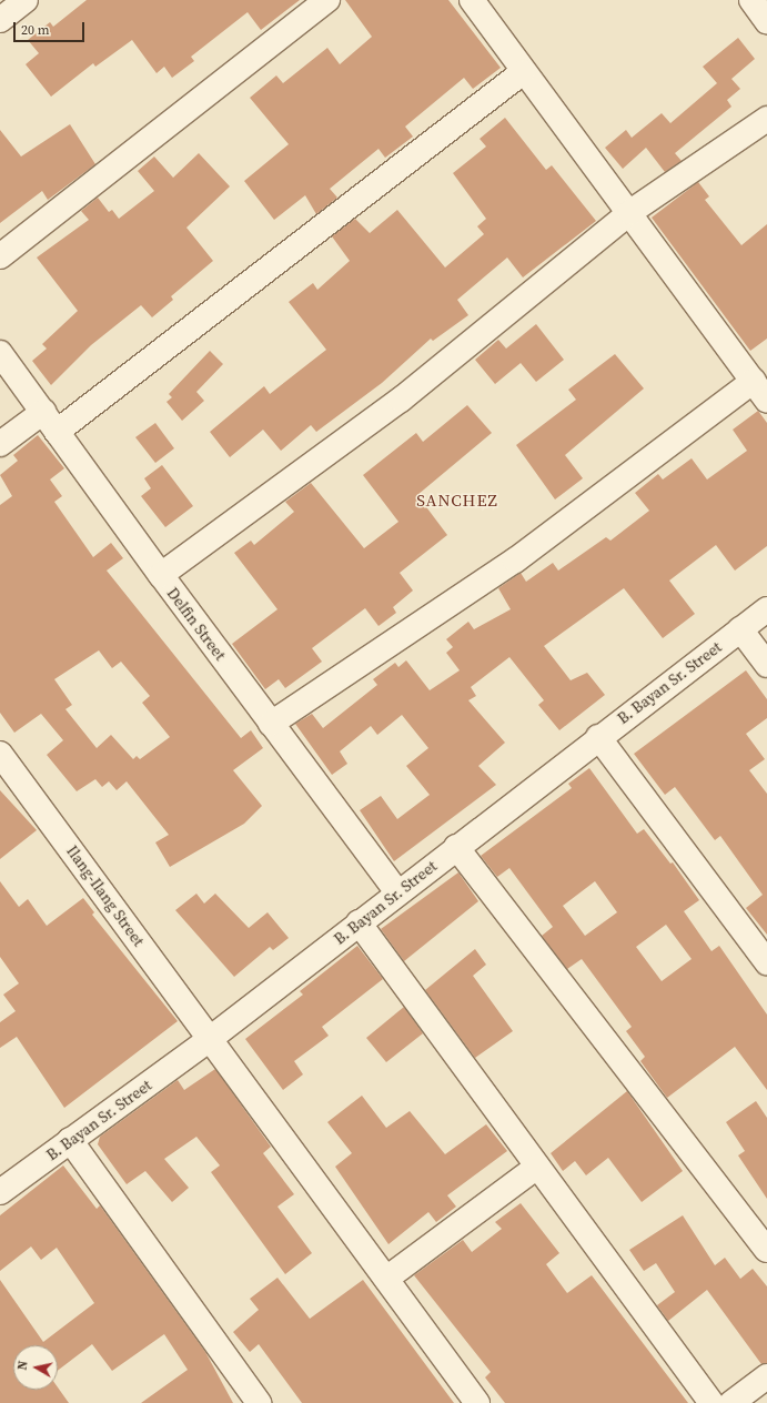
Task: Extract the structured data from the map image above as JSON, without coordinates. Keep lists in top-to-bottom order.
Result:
{
  "streets": {
    "street": ["Delfin Street", "B. Bayan Sr. Street", "Ilang-Ilang Street"]
  },
  "crossings": [
    ["Delfin Street", "B. Bayan Sr. Street"],
    ["B. Bayan Sr. Street", "Ilang-Ilang Street"]
  ],
  "districts": ["SANCHEZ"],
  "scale_bar": "20 m",
  "north": "left"
}
